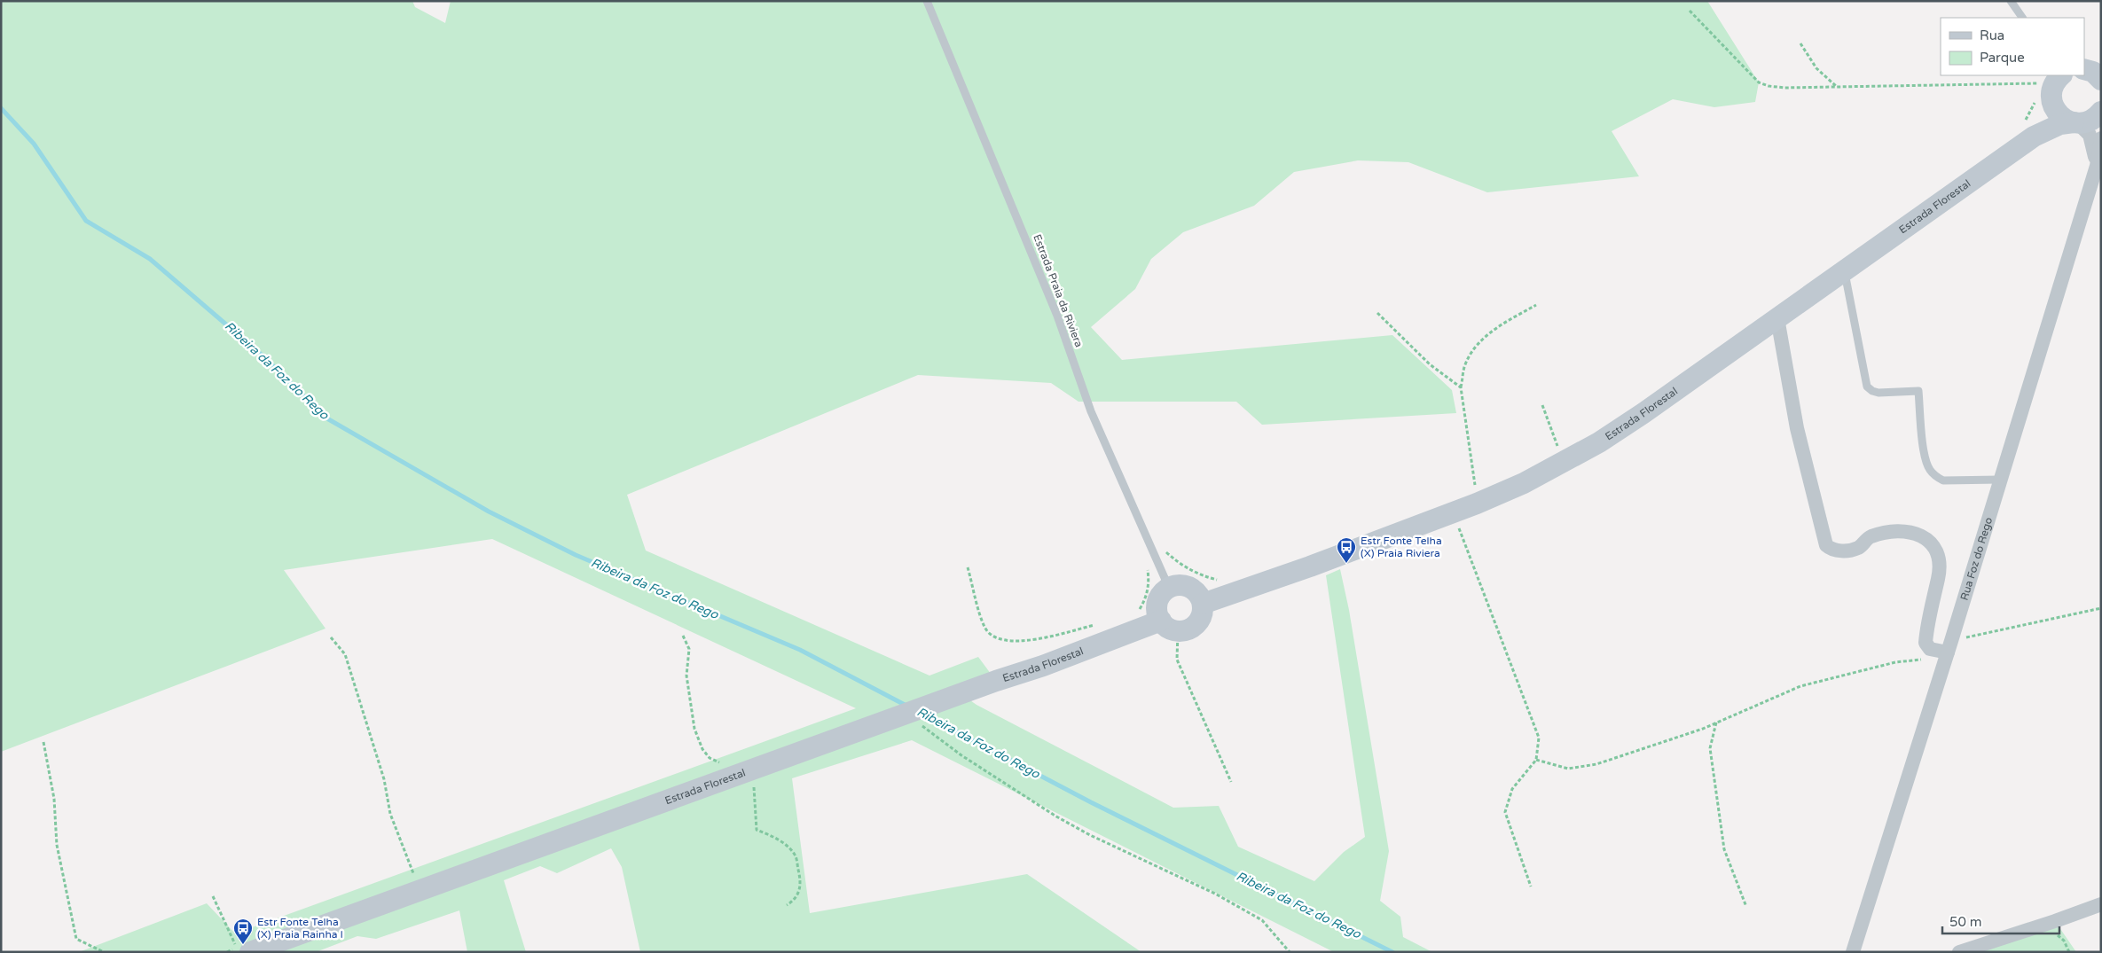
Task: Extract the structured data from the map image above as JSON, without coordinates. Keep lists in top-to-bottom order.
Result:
{
  "streets": {
    "main road": ["Estrada Florestal"],
    "street": ["Rua Foz do Rego"],
    "lane": ["Estrada Praia da Riviera"]
  },
  "crossings": [
    ["Estrada Florestal", "Estrada Praia da Riviera"],
    ["Estrada Florestal", "Rua Foz do Rego"]
  ],
  "water": ["Ribeira da Foz do Rego"],
  "places": {
    "bus stop": ["Estr Fonte Telha (X) Praia Riviera", "Estr Fonte Telha (X) Praia Rainha I"]
  },
  "legend": ["Rua", "Parque"],
  "scale_bar": "50 m"
}
